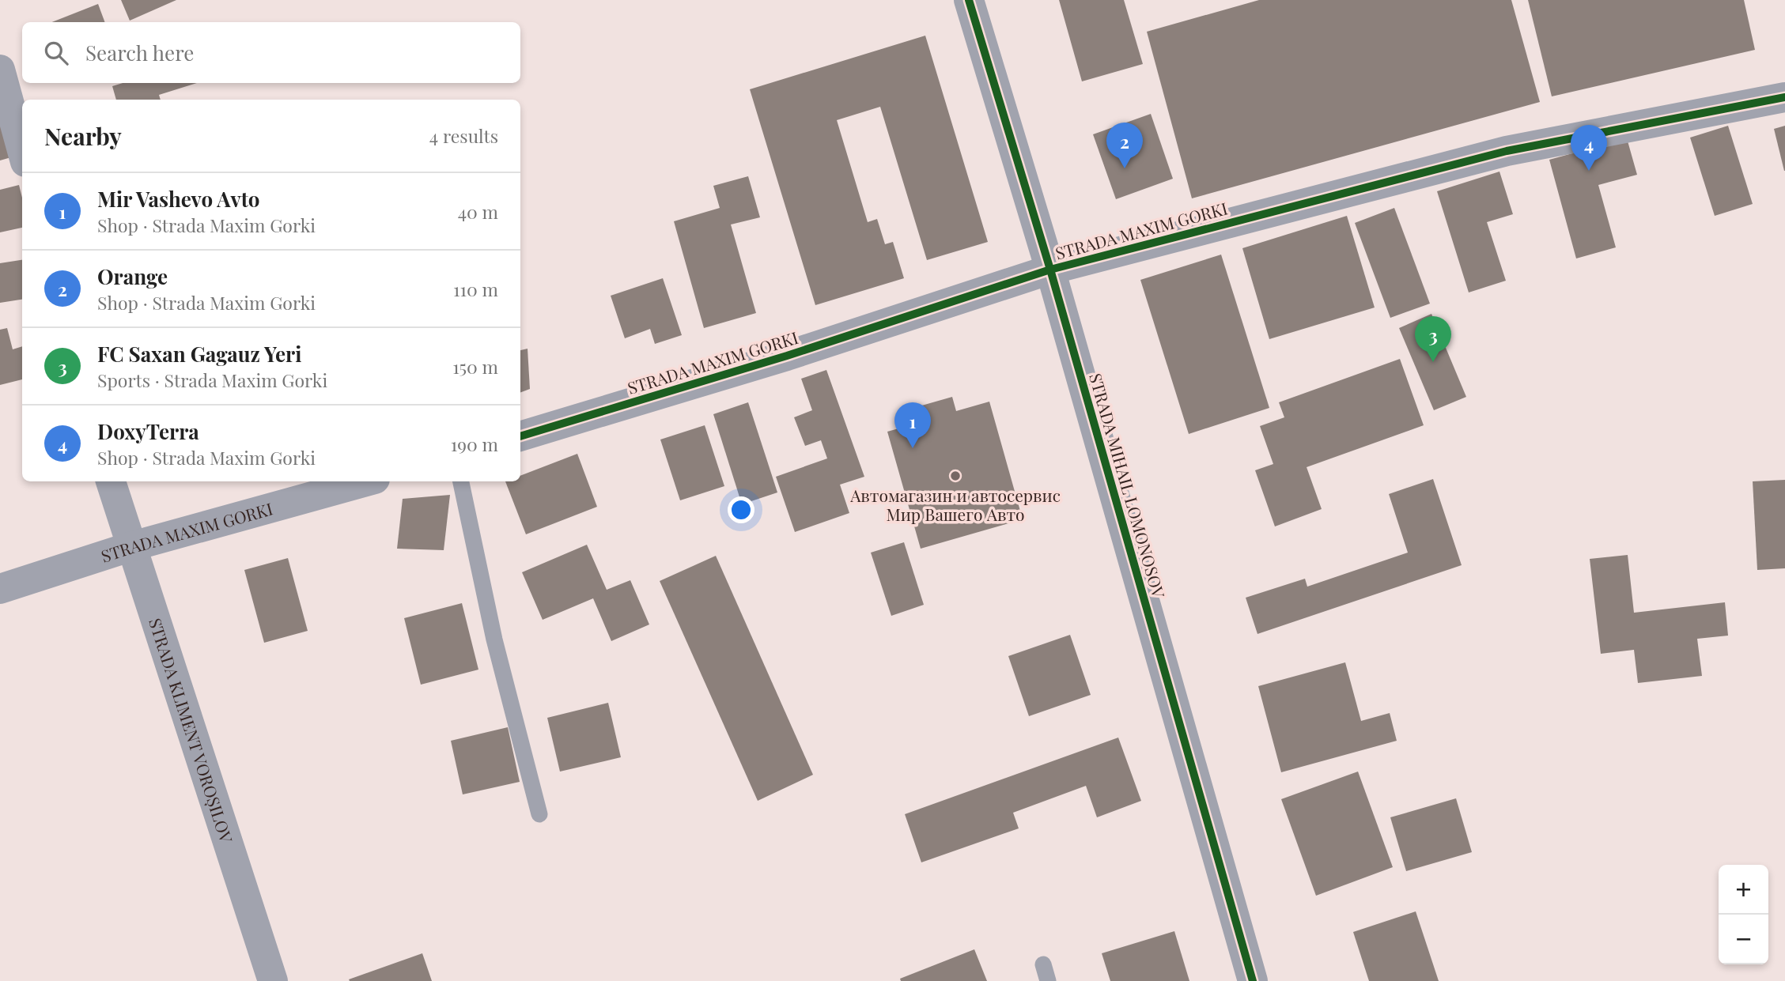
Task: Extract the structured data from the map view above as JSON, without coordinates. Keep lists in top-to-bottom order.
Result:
{
  "streets": {
    "street": ["STRADA MAXIM GORKI", "STRADA MIHAIL LOMONOSOV", "STRADA KLIMENT VOROȘILOV"]
  },
  "crossings": [
    ["STRADA MAXIM GORKI", "STRADA MIHAIL LOMONOSOV"],
    ["STRADA MAXIM GORKI", "STRADA KLIMENT VOROȘILOV"]
  ],
  "places": ["Автомагазин и автосервис Мир Вашего Авто"],
  "page": {
    "search": "Search here",
    "heading": ["Nearby", "4 results"],
    "pins": [
      "2",
      "4",
      "3",
      "1"
    ],
    "list": [
      {
        "mark": "1",
        "name": "Mir Vashevo Avto",
        "note": "Shop · Strada Maxim Gorki",
        "value": "40 m"
      },
      {
        "mark": "2",
        "name": "Orange",
        "note": "Shop · Strada Maxim Gorki",
        "value": "110 m"
      },
      {
        "mark": "3",
        "name": "FC Saxan Gagauz Yeri",
        "note": "Sports · Strada Maxim Gorki",
        "value": "150 m"
      },
      {
        "mark": "4",
        "name": "DoxyTerra",
        "note": "Shop · Strada Maxim Gorki",
        "value": "190 m"
      }
    ],
    "map_buttons": ["+", "−"]
  }
}
